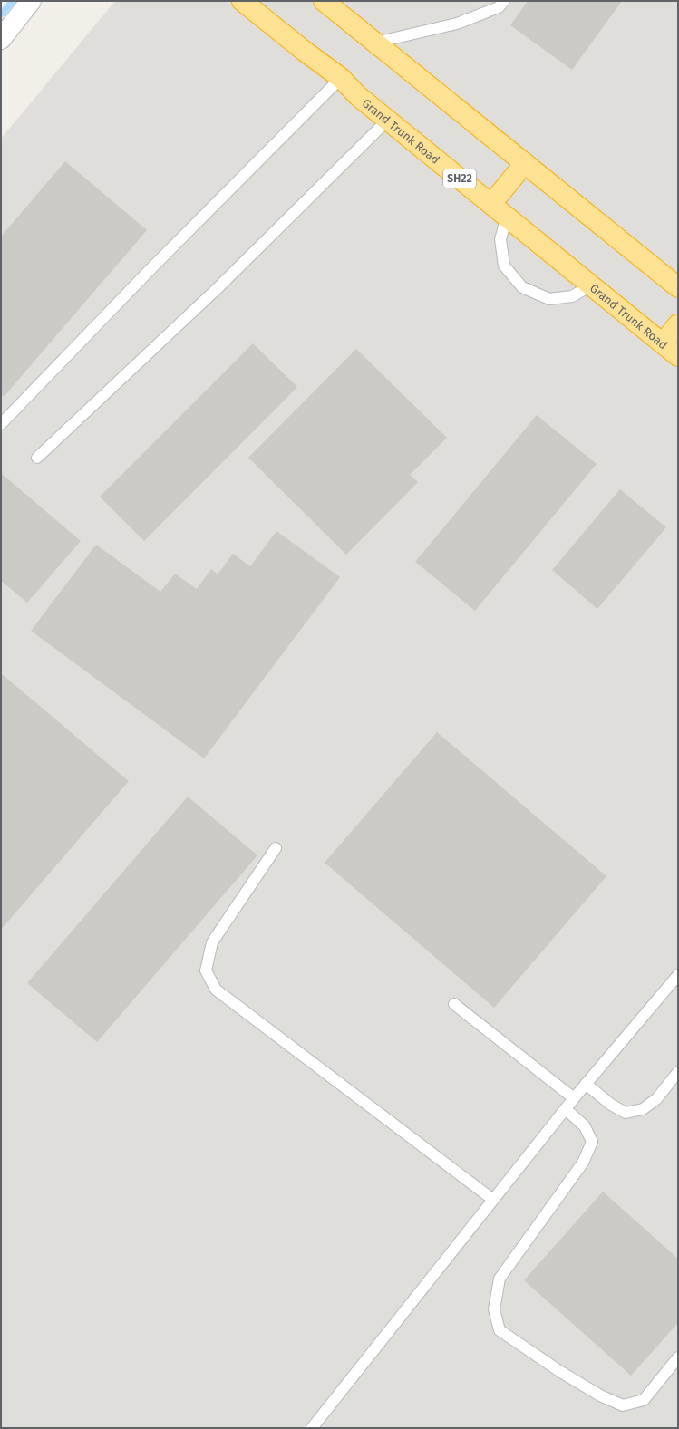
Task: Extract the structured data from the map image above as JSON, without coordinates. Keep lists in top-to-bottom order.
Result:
{
  "streets": {
    "highway": ["Grand Trunk Road", "SH22"]
  }
}
